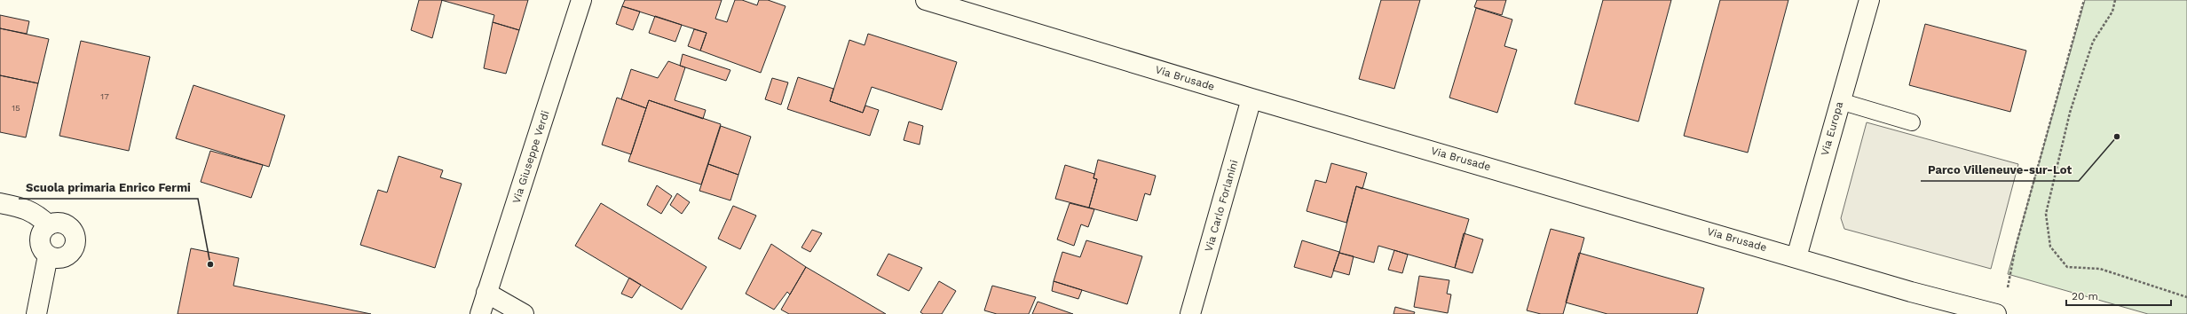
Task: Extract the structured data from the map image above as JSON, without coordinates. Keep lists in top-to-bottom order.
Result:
{
  "streets": {
    "street": [
      "Via Brusade",
      "Via Europa",
      "Via Giuseppe Verdi",
      "Via Carlo Forlanini"
    ]
  },
  "crossings": [
    ["Via Brusade", "Via Europa"],
    ["Via Brusade", "Via Carlo Forlanini"]
  ],
  "places": ["Parco Villeneuve-sur-Lot", "Scuola primaria Enrico Fermi"],
  "house_numbers": ["17", "15"],
  "scale_bar": "20 m"
}
